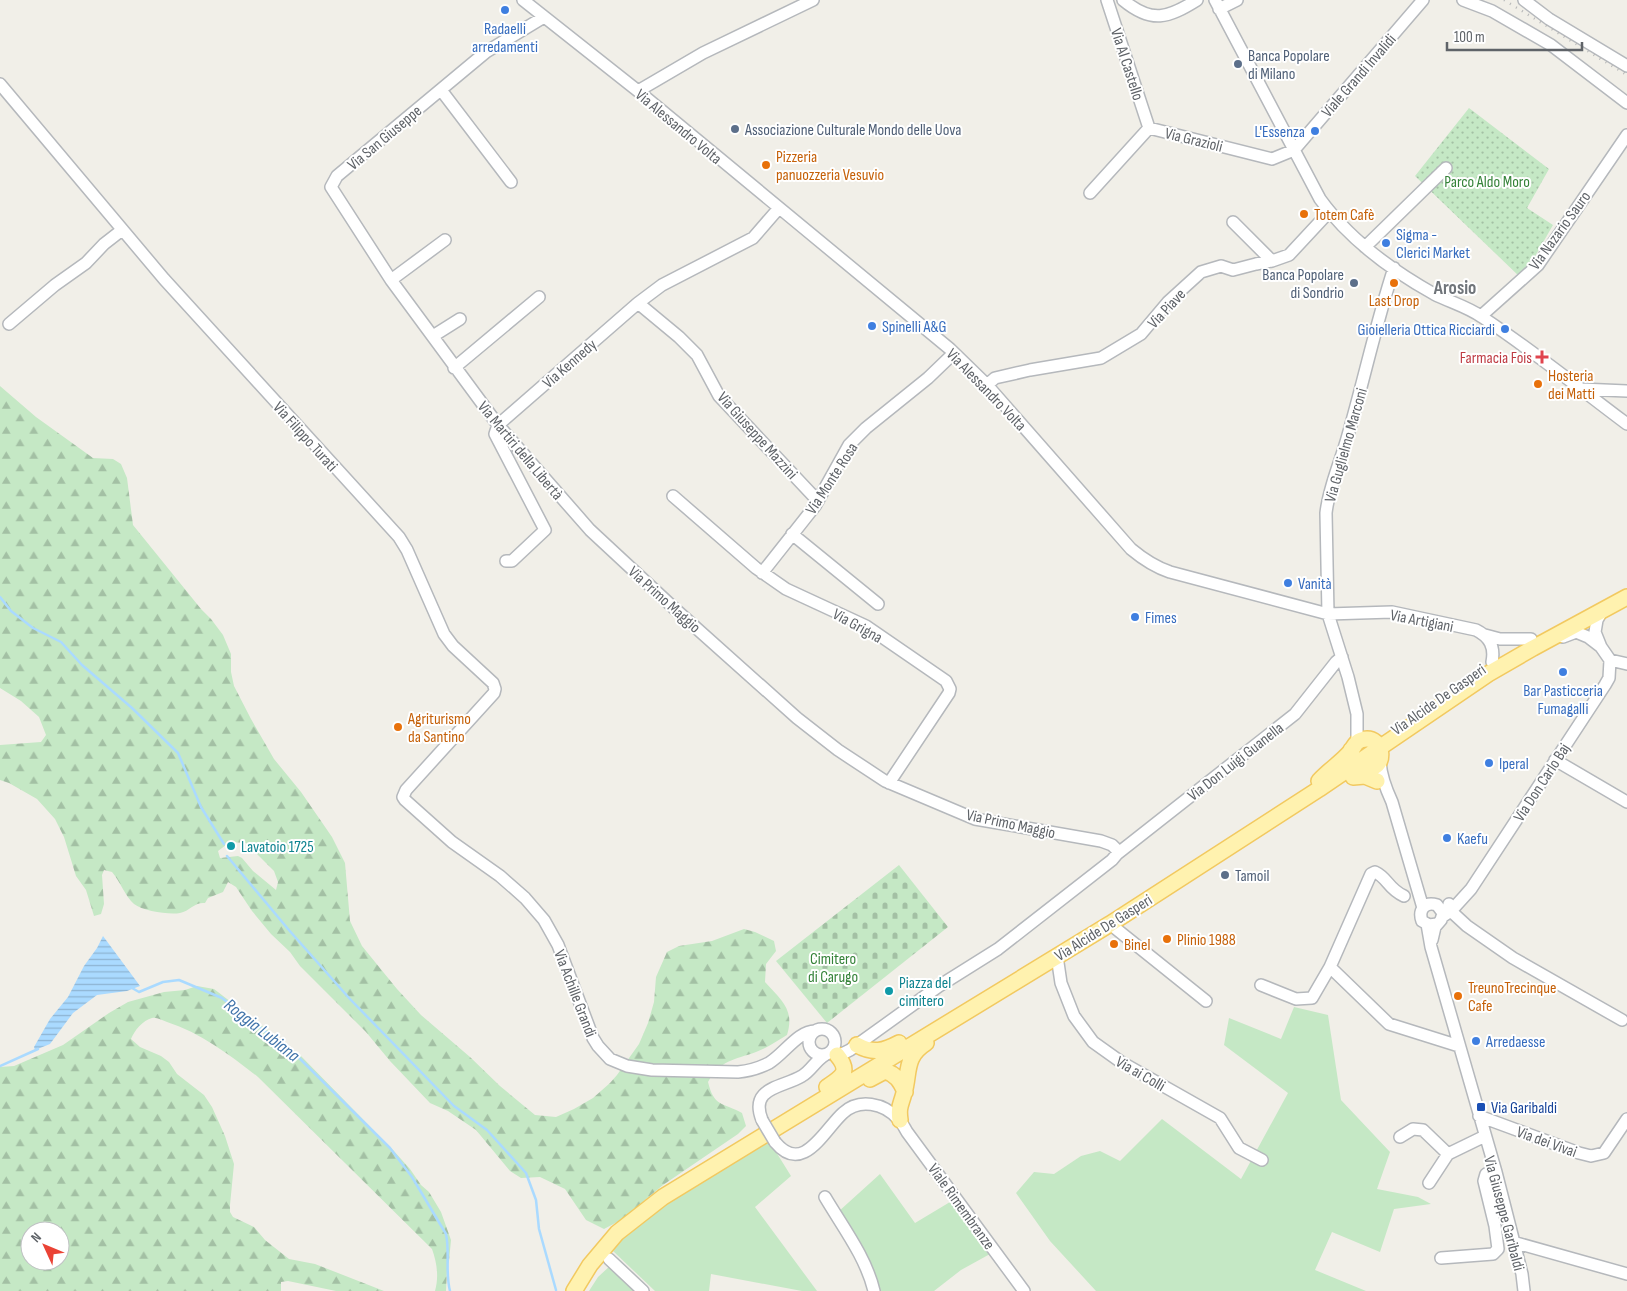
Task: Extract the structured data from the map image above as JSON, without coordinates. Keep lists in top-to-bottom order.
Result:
{
  "streets": {
    "main road": ["Via Alcide De Gasperi"],
    "street": [
      "Via Al Castello",
      "Viale Grandi Invalidi",
      "Via Alessandro Volta",
      "Via San Giuseppe",
      "Via Grazioli",
      "Via Nazario Sauro",
      "Via Piave",
      "Via Kennedy",
      "Via Giuseppe Mazzini",
      "Via Filippo Turati",
      "Via Guglielmo Marconi",
      "Via Martiri della Libertà",
      "Via Monte Rosa",
      "Via Primo Maggio",
      "Via Artigiani",
      "Via Grigna",
      "Via Don Luigi Guanella",
      "Via Don Carlo Baj",
      "Via Achille Grandi",
      "Via ai Colli",
      "Via dei Vivai",
      "Viale Rimembranze",
      "Via Giuseppe Garibaldi"
    ]
  },
  "crossings": [
    ["Via Al Castello", "Via Grazioli"],
    ["Viale Grandi Invalidi", "Via Grazioli"],
    ["Via Alessandro Volta", "Via San Giuseppe"],
    ["Via Alessandro Volta", "Via Piave"],
    ["Via Alessandro Volta", "Via Kennedy"],
    ["Via Alessandro Volta", "Via Guglielmo Marconi"],
    ["Via Alessandro Volta", "Via Monte Rosa"],
    ["Via Alessandro Volta", "Via Artigiani"],
    ["Via San Giuseppe", "Via Martiri della Libertà"],
    ["Via Kennedy", "Via Giuseppe Mazzini"],
    ["Via Kennedy", "Via Martiri della Libertà"],
    ["Via Giuseppe Mazzini", "Via Monte Rosa"],
    ["Via Filippo Turati", "Via Achille Grandi"],
    ["Via Guglielmo Marconi", "Via Artigiani"],
    ["Via Guglielmo Marconi", "Via Alcide De Gasperi"],
    ["Via Guglielmo Marconi", "Via Don Luigi Guanella"],
    ["Via Martiri della Libertà", "Via Primo Maggio"],
    ["Via Monte Rosa", "Via Grigna"],
    ["Via Primo Maggio", "Via Grigna"],
    ["Via Primo Maggio", "Via Don Luigi Guanella"],
    ["Via Artigiani", "Via Alcide De Gasperi"],
    ["Via Alcide De Gasperi", "Via ai Colli"],
    ["Via Don Carlo Baj", "Via Giuseppe Garibaldi"],
    ["Via dei Vivai", "Via Giuseppe Garibaldi"]
  ],
  "districts": ["Arosio"],
  "water": ["Roggia Lubiana"],
  "parks": ["Parco Aldo Moro", "Cimitero di Carugo"],
  "places": {
    "other": [
      "Radaelli arredamenti",
      "Banca Popolare di Milano",
      "Associazione Culturale Mondo delle Uova",
      "L'Essenza",
      "Pizzeria panuozzeria Vesuvio",
      "Totem Cafè",
      "Sigma - Clerici Market",
      "Banca Popolare di Sondrio",
      "Last Drop",
      "Spinelli A&G",
      "Gioielleria Ottica Ricciardi",
      "Hosteria dei Matti",
      "Vanità",
      "Fimes",
      "Bar Pasticceria Fumagalli",
      "Agriturismo da Santino",
      "Iperal",
      "Kaefu",
      "Lavatoio 1725",
      "Tamoil",
      "Plinio 1988",
      "Binel",
      "Piazza del cimitero",
      "TreunoTrecinque Cafe",
      "Arredaesse"
    ],
    "health": ["Farmacia Fois"],
    "transit": ["Via Garibaldi"]
  },
  "scale_bar": "100 m",
  "north": "top left"
}
